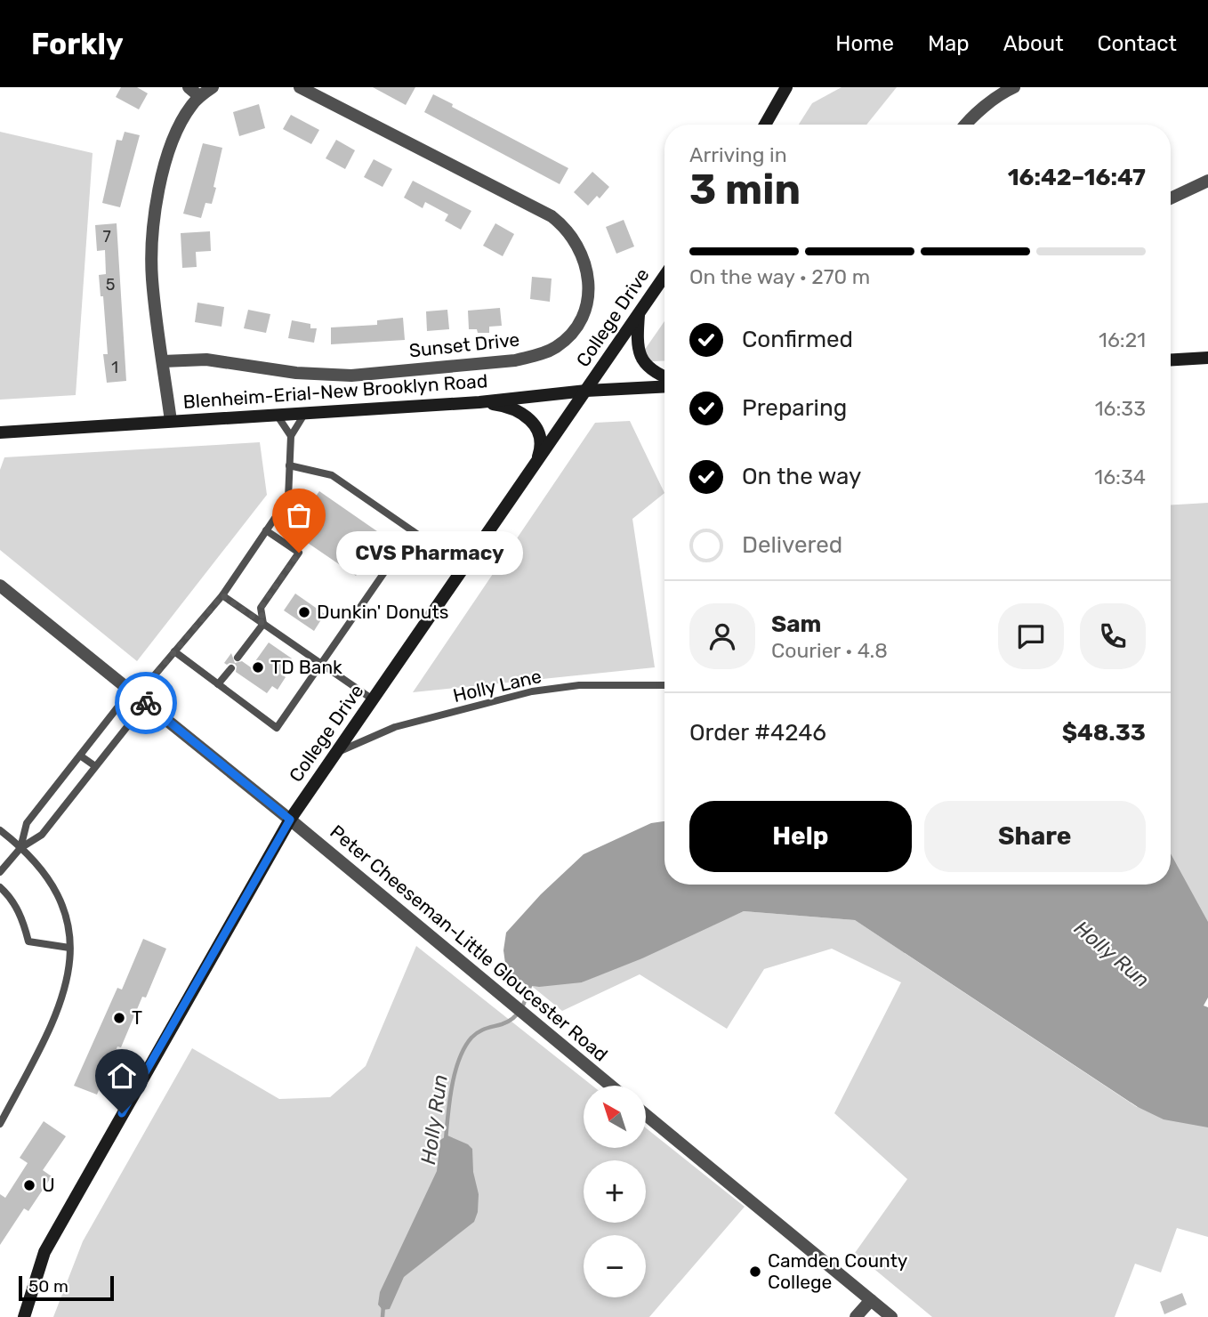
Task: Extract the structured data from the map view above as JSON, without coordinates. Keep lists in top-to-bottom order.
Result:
{
  "streets": {
    "main road": ["College Drive", "Blenheim-Erial-New Brooklyn Road"],
    "street": ["Sunset Drive", "Peter Cheeseman-Little Gloucester Road"],
    "lane": ["Holly Lane"]
  },
  "crossings": [
    ["College Drive", "Blenheim-Erial-New Brooklyn Road"],
    ["College Drive", "Holly Lane"],
    ["College Drive", "Peter Cheeseman-Little Gloucester Road"]
  ],
  "water": ["Holly Run"],
  "places": [
    "CVS Pharmacy",
    "Dunkin' Donuts",
    "TD Bank",
    "T",
    "U",
    "Camden County College"
  ],
  "house_numbers": ["7", "5", "1"],
  "scale_bar": "50 m",
  "north": "top left",
  "page": {
    "header": "Forkly",
    "nav": [
      "Home",
      "Map",
      "About",
      "Contact"
    ],
    "heading": ["3 min", "Arriving in", "16:42–16:47"],
    "panel": [
      "Sam",
      "Courier · 4.8",
      "Order #4246",
      "$48.33"
    ],
    "bar": "On the way · 270 m",
    "list": [
      ["Confirmed", "16:21"],
      ["Preparing", "16:33"],
      ["On the way", "16:34"],
      "Delivered"
    ],
    "bubble": "CVS Pharmacy",
    "buttons": ["Help", "Share"],
    "map_buttons": ["+", "−"],
    "scale": "50 m"
  }
}
